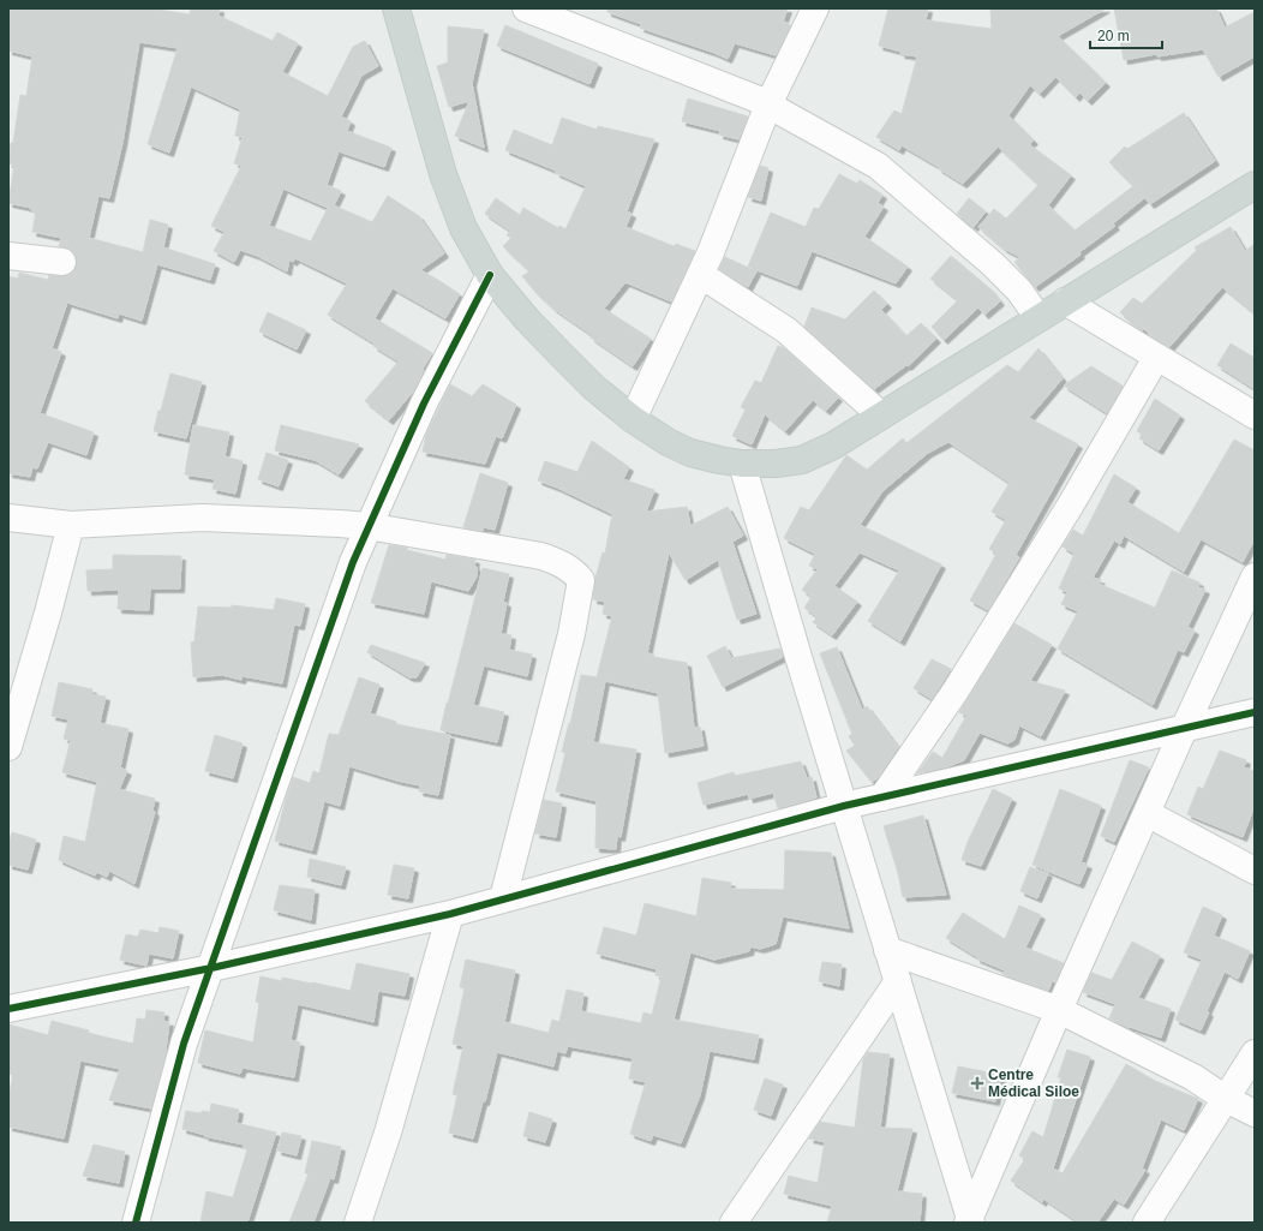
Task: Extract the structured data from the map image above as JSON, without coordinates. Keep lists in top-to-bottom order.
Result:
{
  "places": {
    "health": ["Centre Médical Siloe"]
  },
  "scale_bar": "20 m"
}
